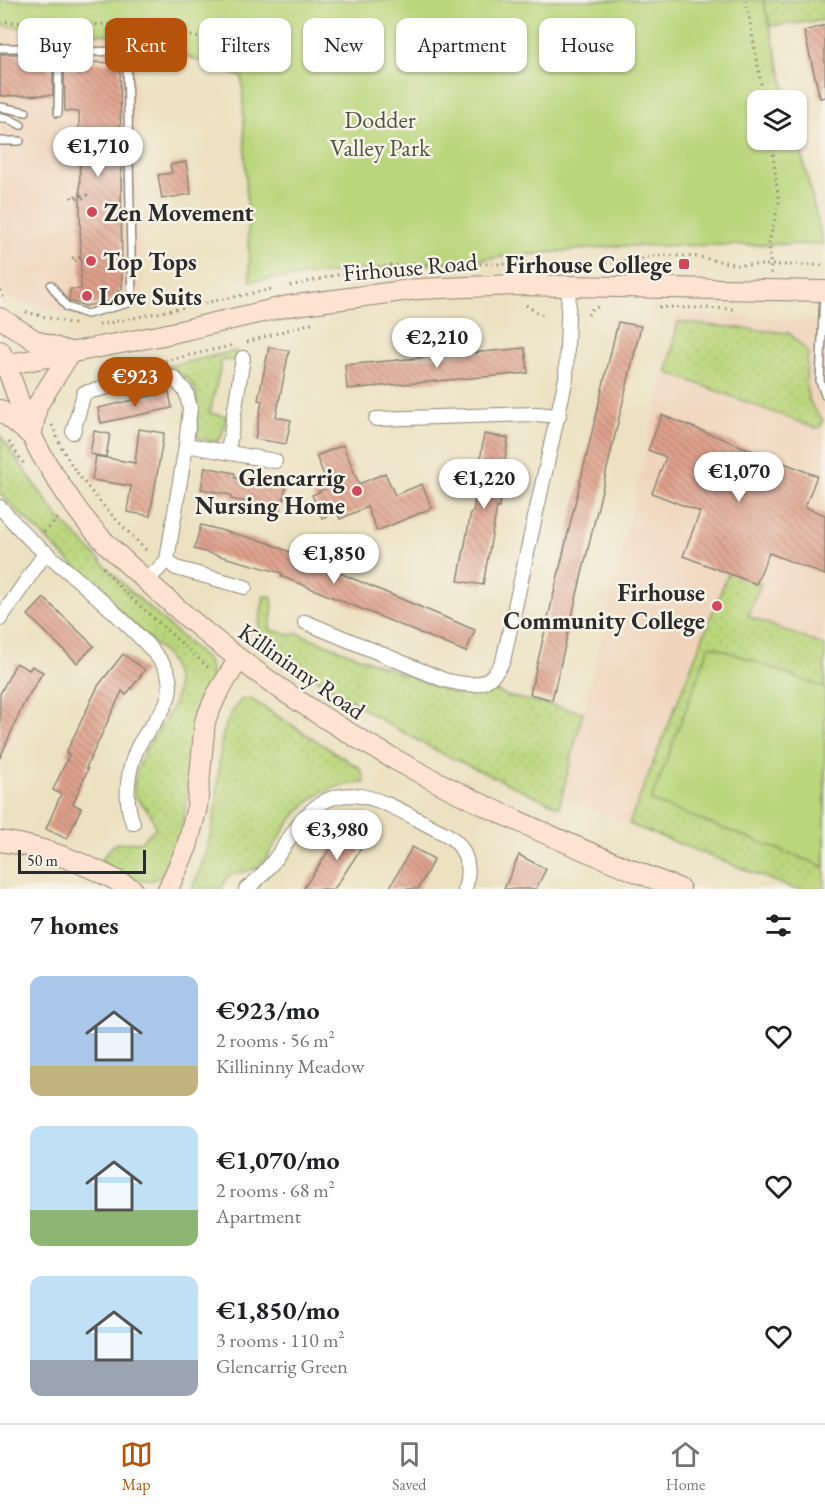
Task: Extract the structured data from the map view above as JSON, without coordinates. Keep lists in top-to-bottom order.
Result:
{
  "streets": {
    "main road": ["Firhouse Road", "Killininny Road"]
  },
  "crossings": [
    ["Firhouse Road", "Killininny Road"]
  ],
  "parks": ["Dodder Valley Park"],
  "places": {
    "other": [
      "Zen Movement",
      "Top Tops",
      "Love Suits",
      "Glencarrig Nursing Home",
      "Firhouse Community College"
    ],
    "transit": ["Firhouse College"]
  },
  "scale_bar": "50 m",
  "page": {
    "chip": [
      "Buy",
      "Rent",
      "Filters",
      "New",
      "Apartment",
      "House"
    ],
    "price": [
      "€1,710",
      "€2,210",
      "€923",
      "€1,070",
      "€1,220",
      "€1,850",
      "€3,980"
    ],
    "scale": "50 m",
    "heading": "7 homes",
    "list": [
      {
        "name": "€923/mo",
        "note": "2 rooms · 56 m² · Killininny Meadow"
      },
      {
        "name": "€1,070/mo",
        "note": "2 rooms · 68 m² · Apartment"
      },
      {
        "name": "€1,850/mo",
        "note": "3 rooms · 110 m² · Glencarrig Green"
      }
    ],
    "tabs": ["Map", "Saved", "Home"]
  }
}
